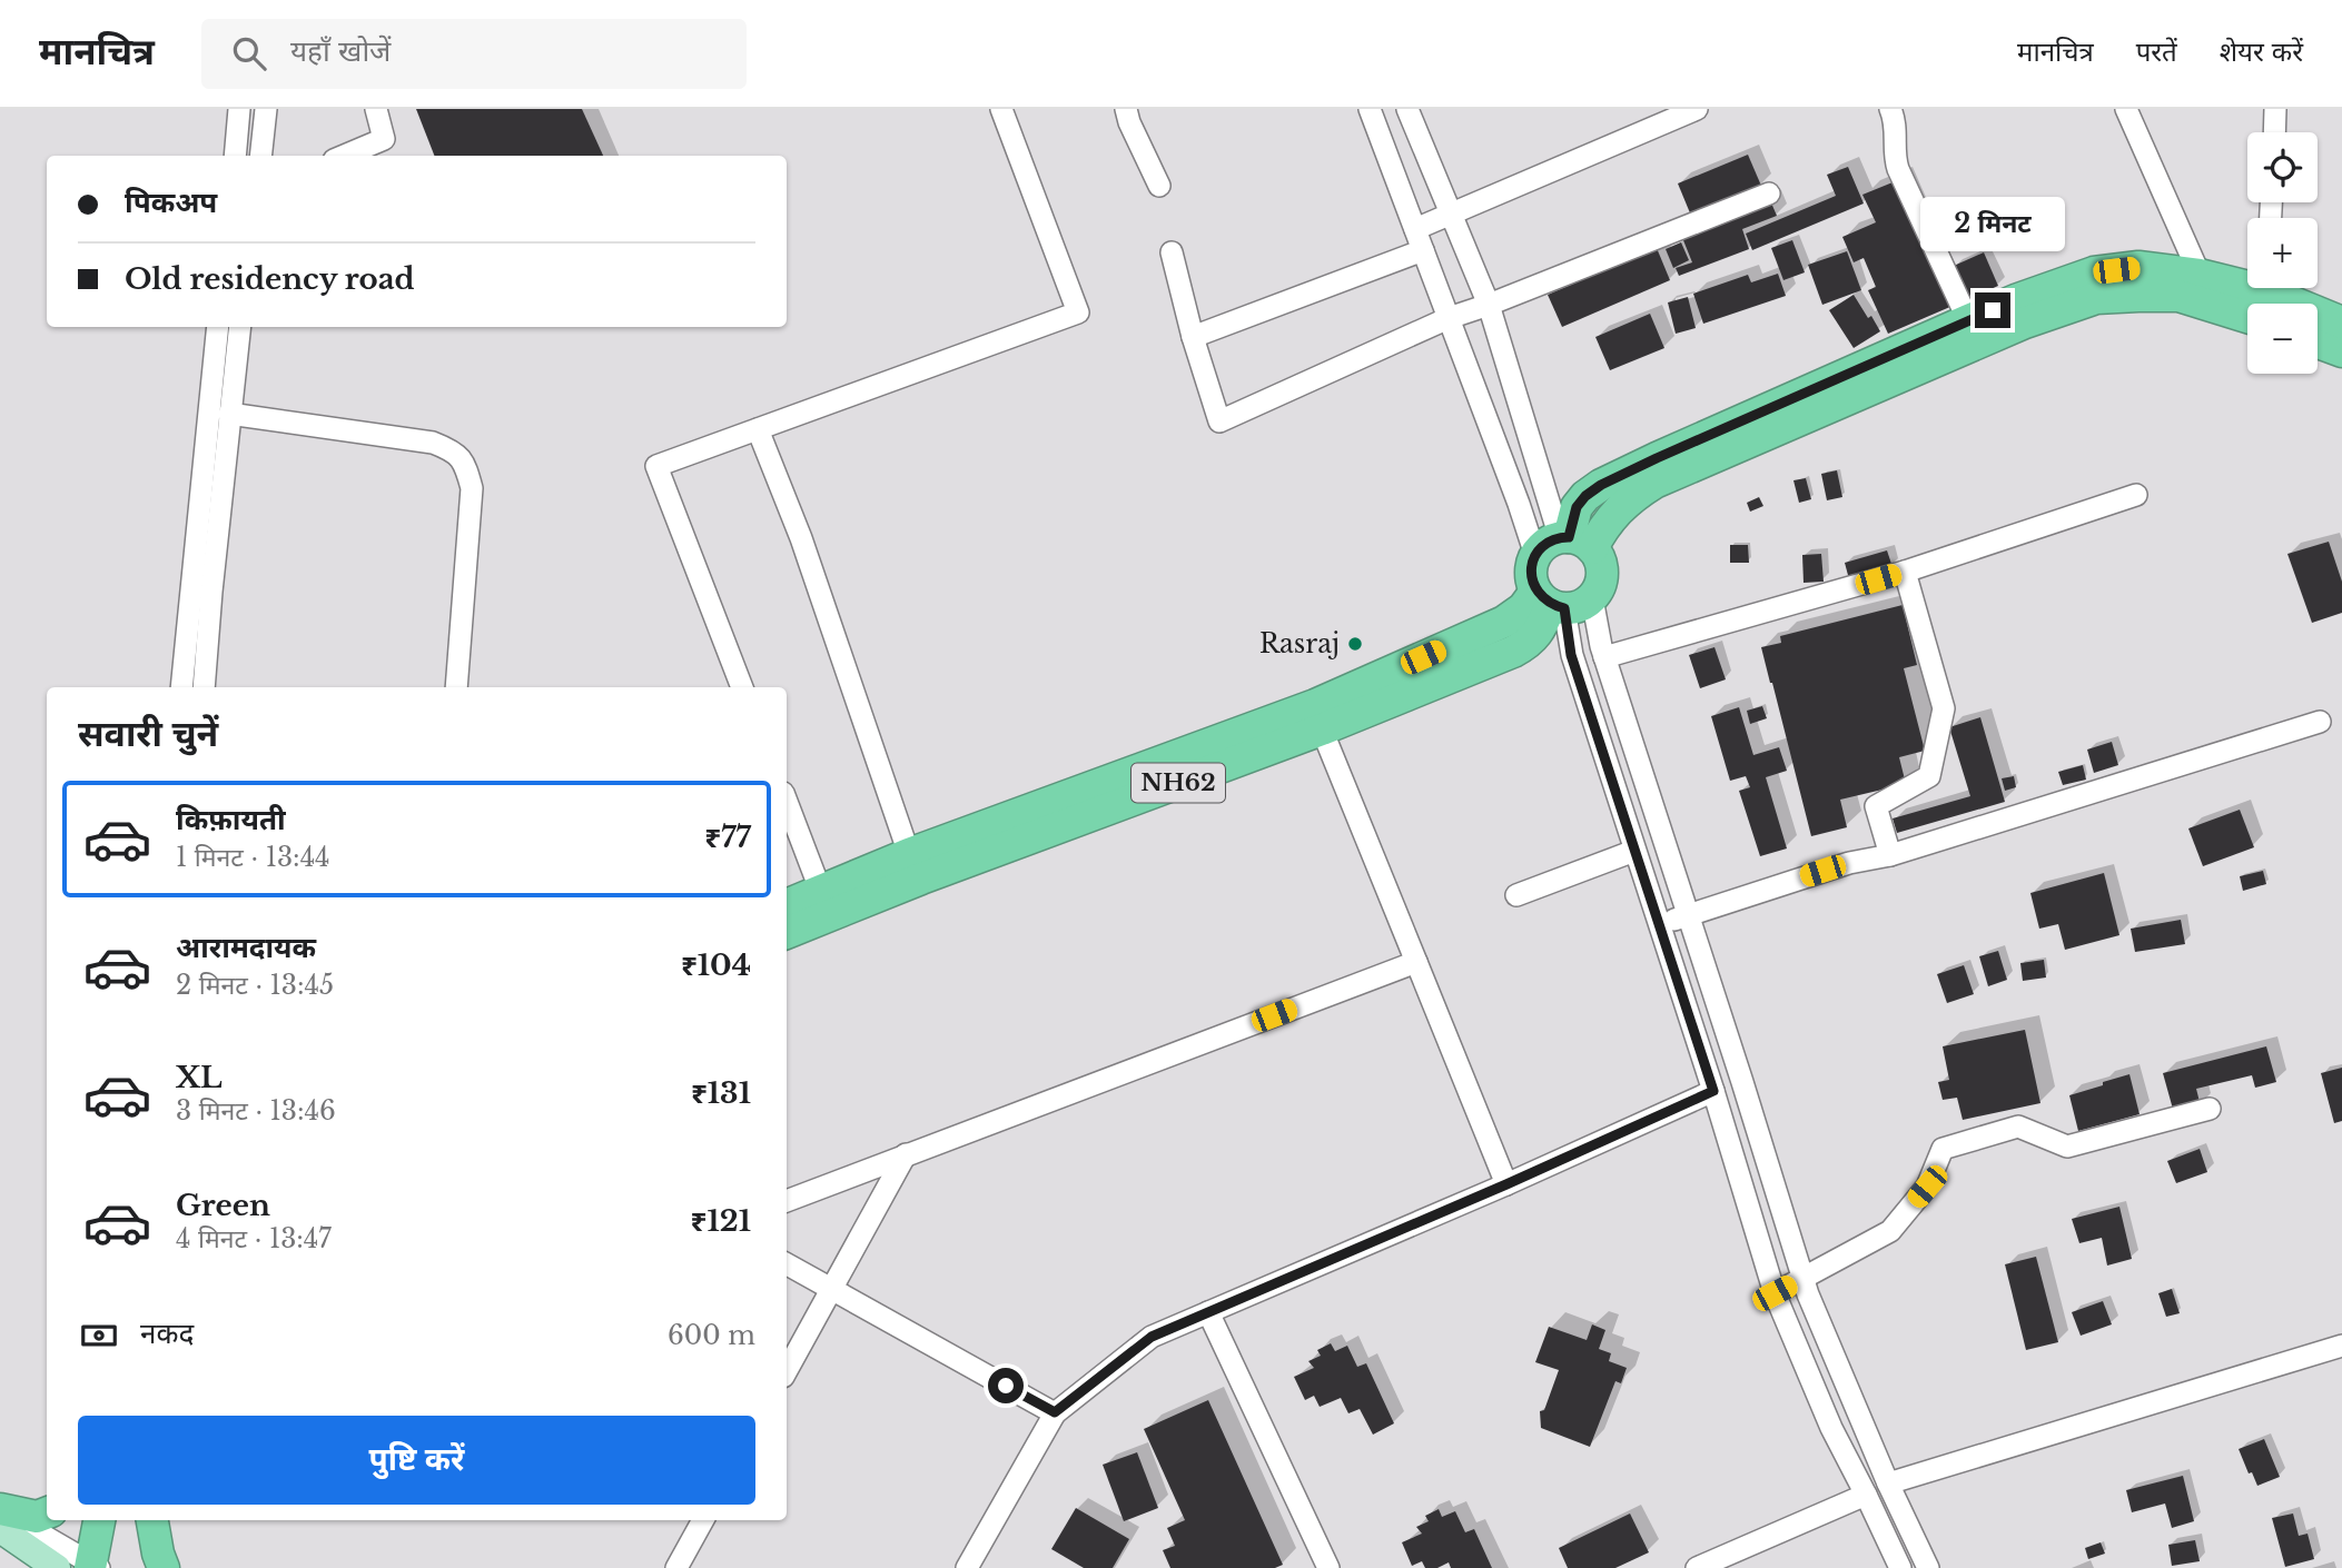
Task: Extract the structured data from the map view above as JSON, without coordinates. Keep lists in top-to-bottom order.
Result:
{
  "streets": {
    "highway": ["NH62"]
  },
  "places": ["Rasraj"],
  "page": {
    "header": "मानचित्र",
    "search": "यहाँ खोजें",
    "nav": ["मानचित्र", "परतें", "शेयर करें"],
    "map_buttons": ["+", "−"],
    "banner": ["पिकअप", "Old residency road"],
    "bubble": "2 मिनट",
    "heading": "सवारी चुनें",
    "list": [
      {
        "name": "किफ़ायती",
        "note": "1 मिनट · 13:44",
        "value": "₹77"
      },
      {
        "name": "आरामदायक",
        "note": "2 मिनट · 13:45",
        "value": "₹104"
      },
      {
        "name": "XL",
        "note": "3 मिनट · 13:46",
        "value": "₹131"
      },
      {
        "name": "Green",
        "note": "4 मिनट · 13:47",
        "value": "₹121"
      }
    ],
    "pay": ["नकद", "600 m"],
    "buttons": "पुष्टि करें"
  }
}
